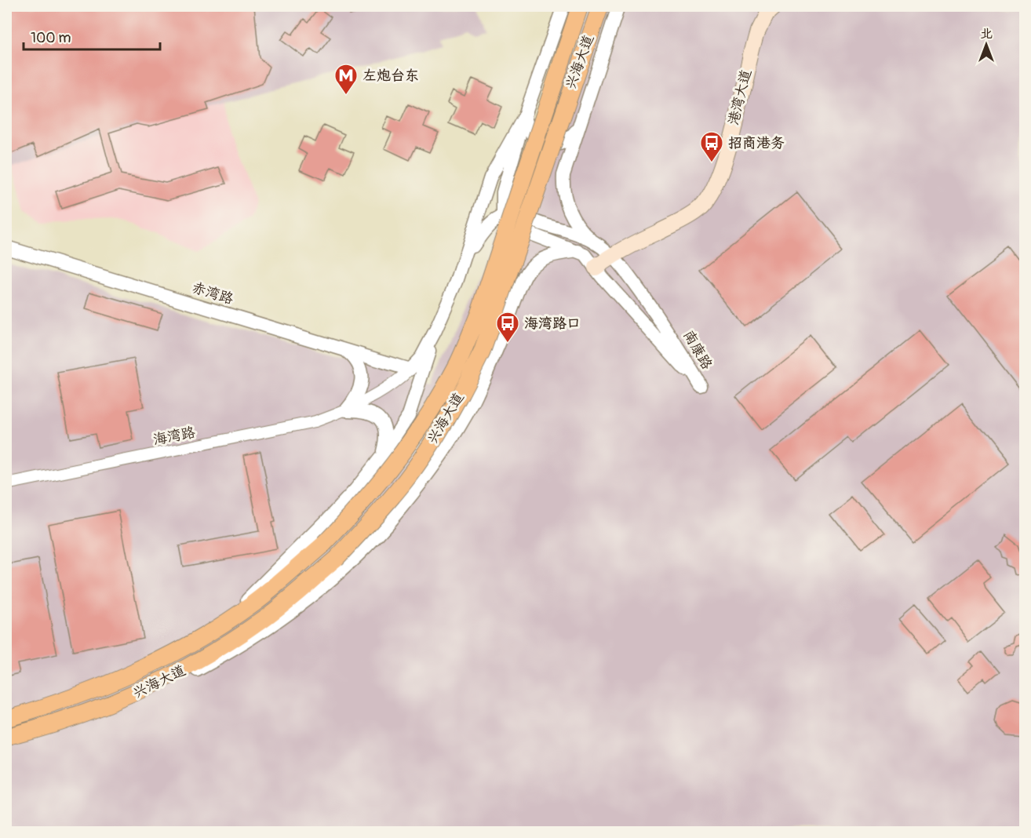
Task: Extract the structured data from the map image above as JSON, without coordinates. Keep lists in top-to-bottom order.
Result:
{
  "streets": {
    "main road": ["兴海大道", "港湾大道"],
    "street": ["赤湾路", "南康路", "海湾路"]
  },
  "crossings": [
    ["兴海大道", "赤湾路"],
    ["兴海大道", "南康路"],
    ["兴海大道", "海湾路"],
    ["港湾大道", "南康路"],
    ["赤湾路", "海湾路"]
  ],
  "places": {
    "metro station": ["左炮台东"],
    "bus stop": ["招商港务", "海湾路口"]
  },
  "scale_bar": "100 m",
  "north": "top"
}
